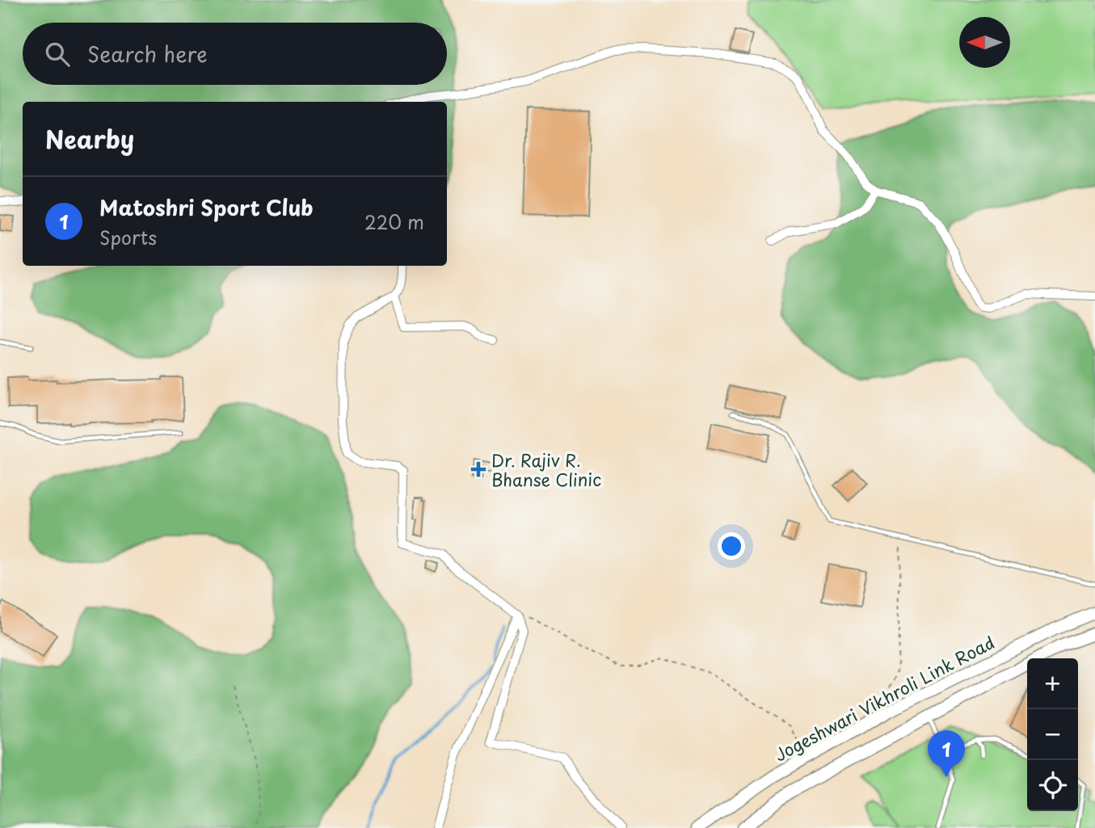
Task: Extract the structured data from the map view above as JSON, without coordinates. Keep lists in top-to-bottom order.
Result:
{
  "streets": {
    "main road": ["Jogeshwari Vikhroli Link Road"]
  },
  "places": {
    "health": ["Dr. Rajiv R. Bhanse Clinic"]
  },
  "north": "left",
  "page": {
    "search": "Search here",
    "heading": "Nearby",
    "list": [
      {
        "mark": "1",
        "name": "Matoshri Sport Club",
        "note": "Sports",
        "value": "220 m"
      }
    ],
    "map_buttons": ["+", "−"],
    "pins": "1"
  }
}
